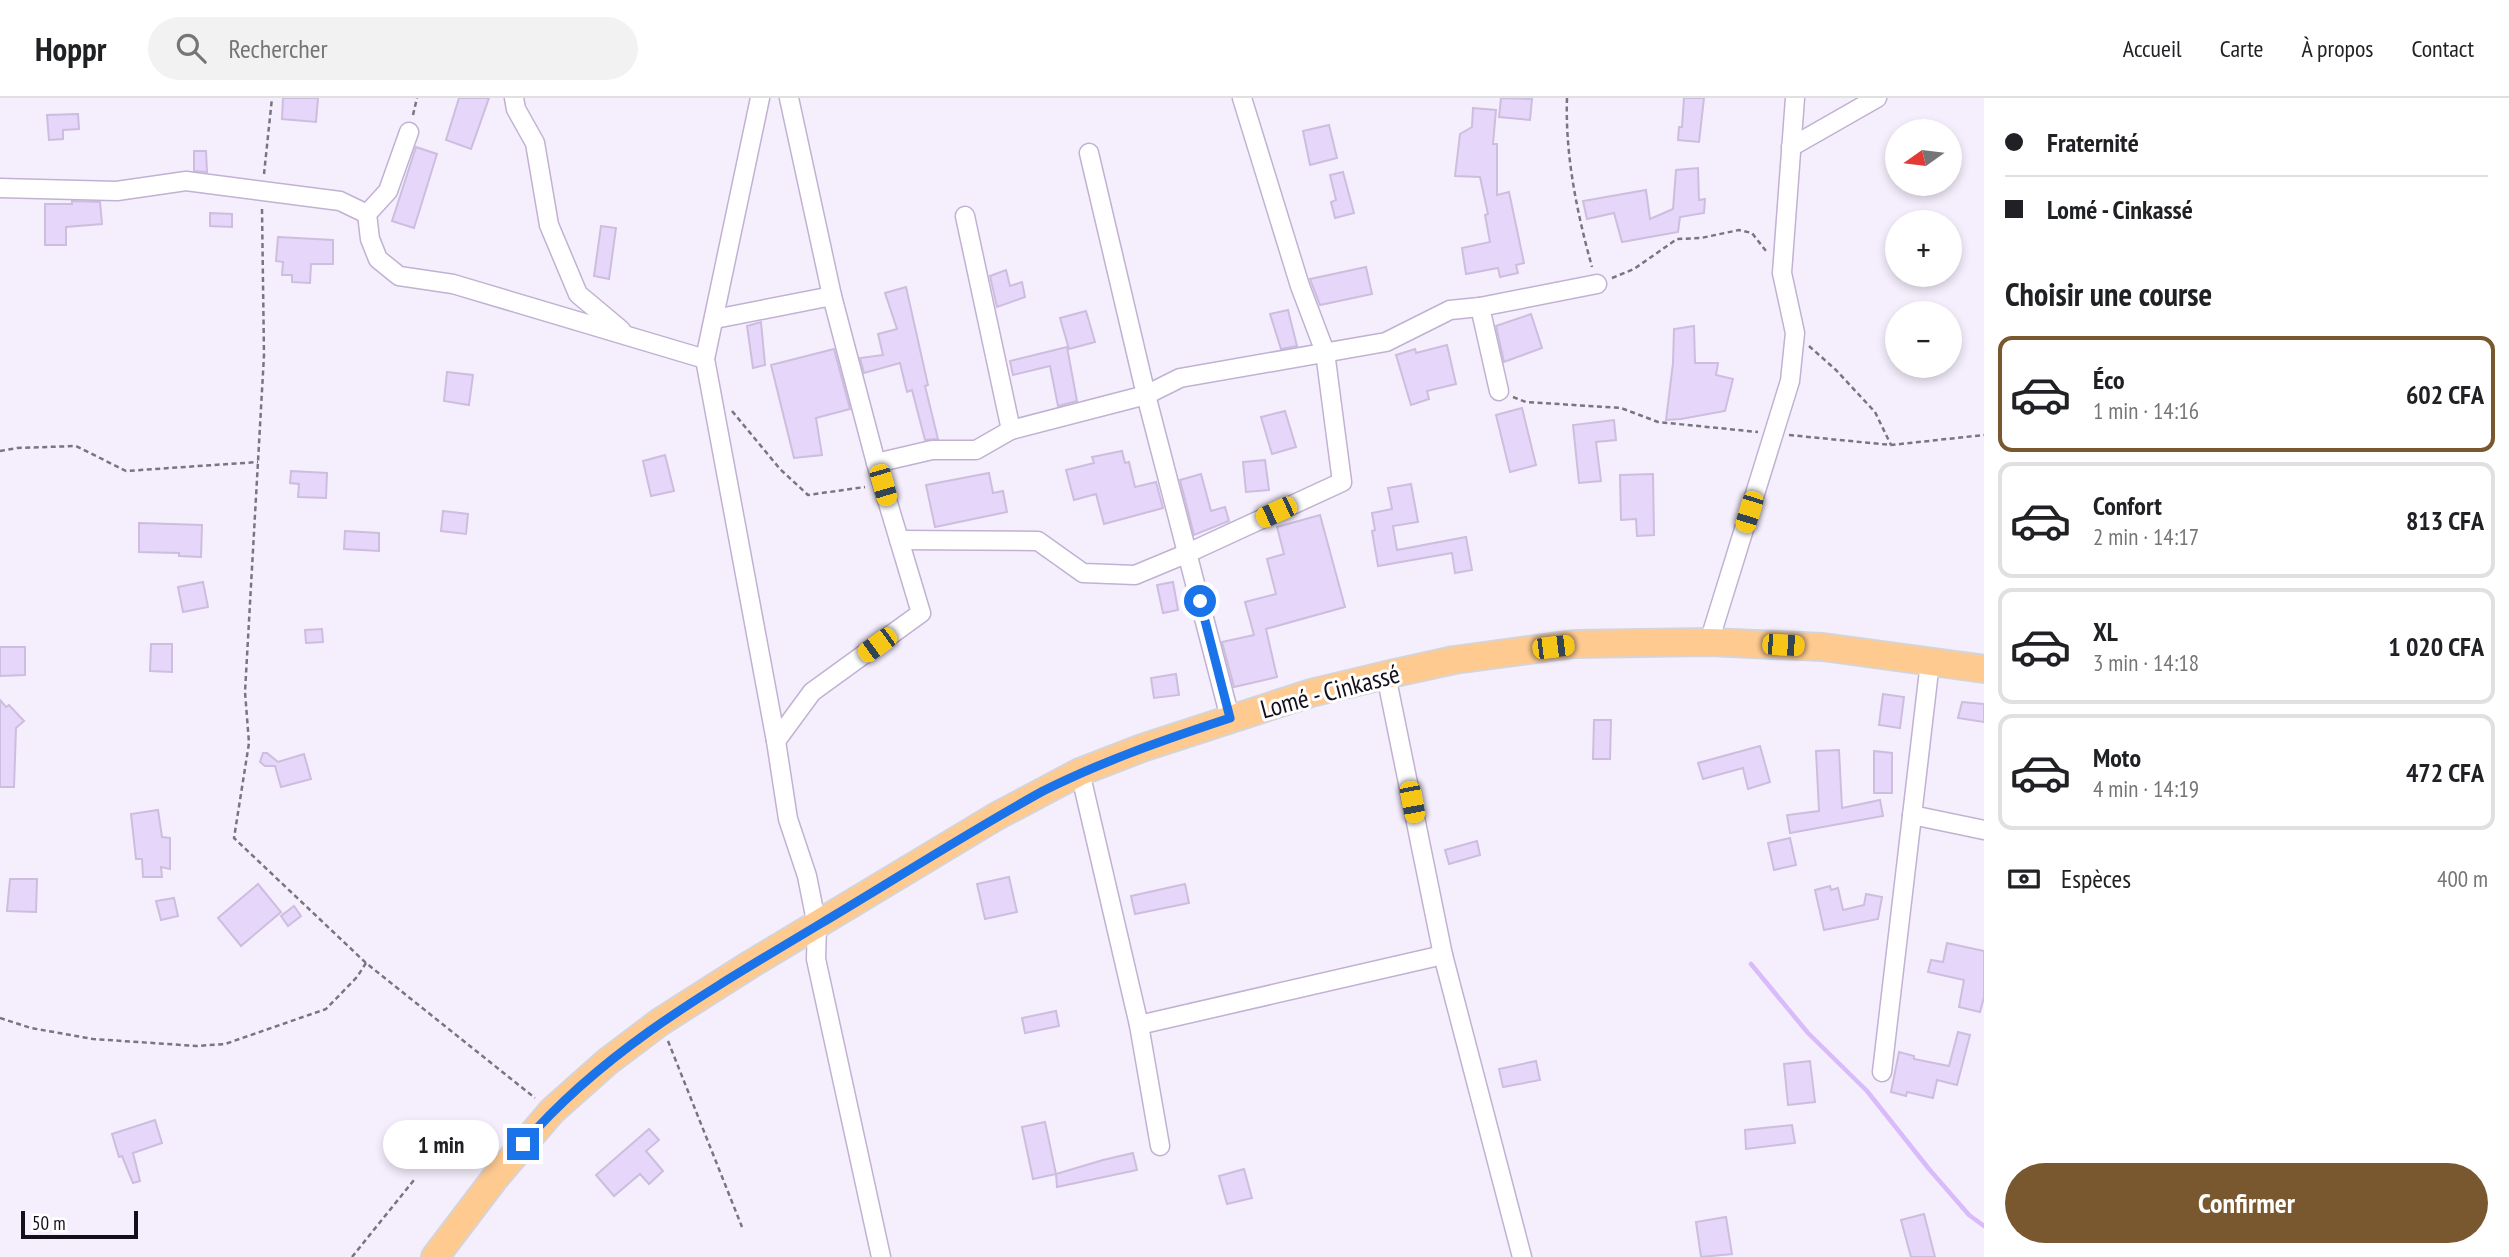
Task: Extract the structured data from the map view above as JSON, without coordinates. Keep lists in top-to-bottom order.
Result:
{
  "streets": {
    "highway": ["Lomé - Cinkassé"]
  },
  "scale_bar": "50 m",
  "north": "left",
  "page": {
    "header": "Hoppr",
    "search": "Rechercher",
    "nav": [
      "Accueil",
      "Carte",
      "À propos",
      "Contact"
    ],
    "banner": ["Fraternité", "Lomé - Cinkassé"],
    "map_buttons": ["+", "−"],
    "heading": "Choisir une course",
    "list": [
      {
        "name": "Éco",
        "note": "1 min · 14:16",
        "value": "602 CFA"
      },
      {
        "name": "Confort",
        "note": "2 min · 14:17",
        "value": "813 CFA"
      },
      {
        "name": "XL",
        "note": "3 min · 14:18",
        "value": "1 020 CFA"
      },
      {
        "name": "Moto",
        "note": "4 min · 14:19",
        "value": "472 CFA"
      }
    ],
    "pay": ["Espèces", "400 m"],
    "bubble": "1 min",
    "buttons": "Confirmer",
    "scale": "50 m"
  }
}
